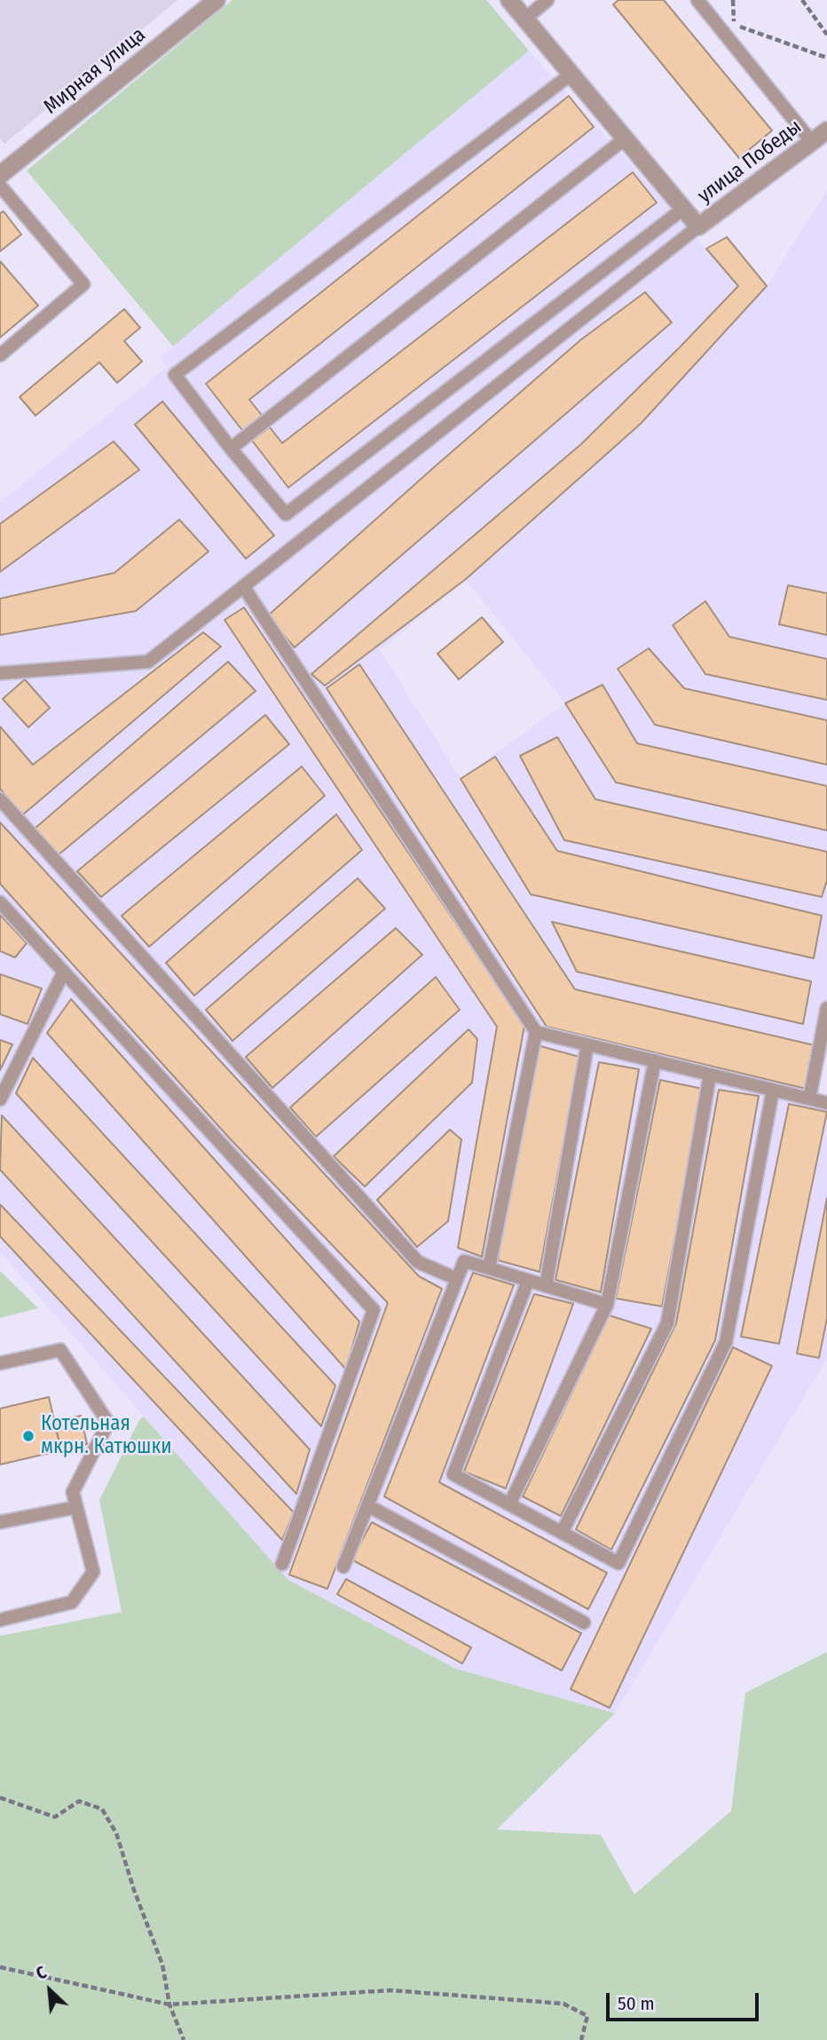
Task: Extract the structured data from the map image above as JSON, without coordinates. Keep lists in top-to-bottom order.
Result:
{
  "streets": {
    "street": ["Мирная улица", "улица Победы"]
  },
  "places": ["Котельная мкрн. Катюшки"],
  "scale_bar": "50 m",
  "north": "top left"
}
